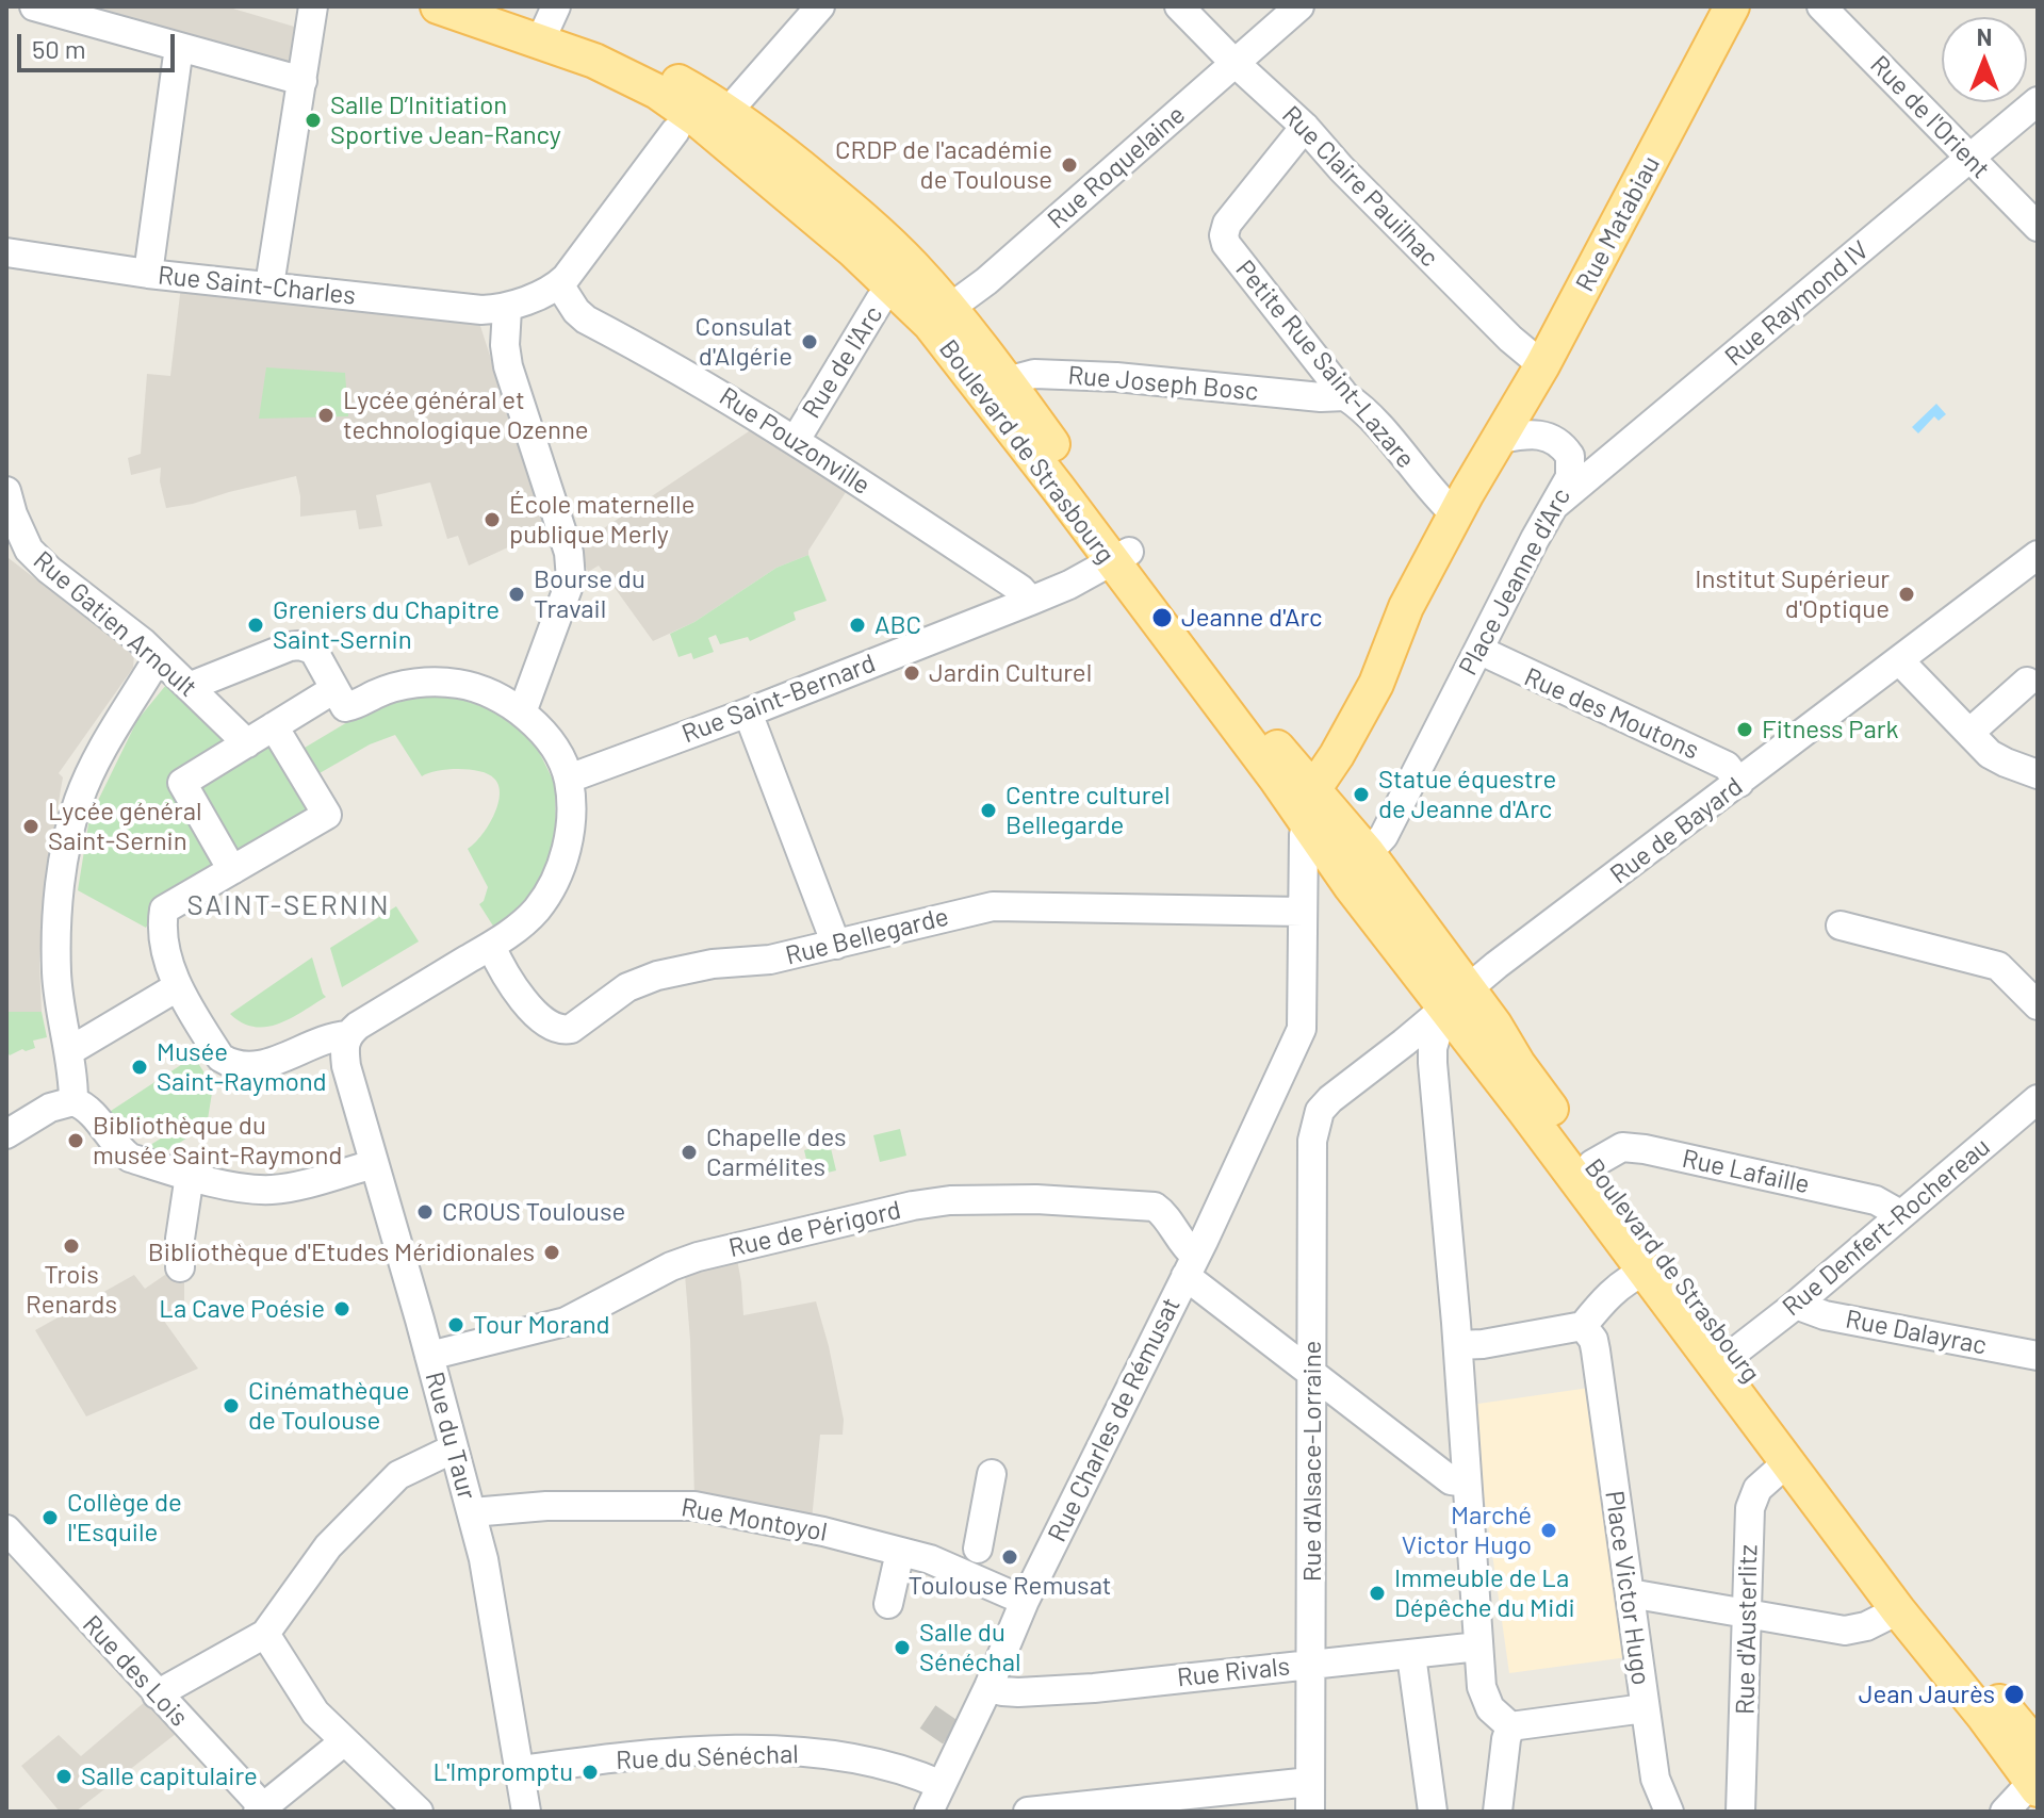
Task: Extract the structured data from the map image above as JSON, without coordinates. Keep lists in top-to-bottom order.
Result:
{
  "streets": {
    "main road": ["Rue Matabiau", "Boulevard de Strasbourg"],
    "street": [
      "Rue de l'Orient",
      "Rue Roquelaine",
      "Rue Claire Pauilhac",
      "Rue Saint-Charles",
      "Rue Raymond IV",
      "Rue de l'Arc",
      "Petite Rue Saint-Lazare",
      "Rue Joseph Bosc",
      "Rue Pouzonville",
      "Place Jeanne d'Arc",
      "Rue Gatien Arnoult",
      "Rue Saint-Bernard",
      "Rue des Moutons",
      "Rue de Bayard",
      "Rue Bellegarde",
      "Rue Lafaille",
      "Rue Denfert-Rochereau",
      "Rue de Périgord",
      "Rue Dalayrac",
      "Rue Charles de Rémusat",
      "Rue du Taur",
      "Rue d'Alsace-Lorraine",
      "Rue Montoyol",
      "Place Victor Hugo",
      "Rue d'Austerlitz",
      "Rue des Lois",
      "Rue Rivals",
      "Rue du Sénéchal"
    ]
  },
  "crossings": [
    ["Rue de l'Orient", "Rue Raymond IV"],
    ["Rue Roquelaine", "Rue Claire Pauilhac"],
    ["Rue Roquelaine", "Boulevard de Strasbourg"],
    ["Rue Claire Pauilhac", "Rue Matabiau"],
    ["Rue Claire Pauilhac", "Petite Rue Saint-Lazare"],
    ["Rue Matabiau", "Place Jeanne d'Arc"],
    ["Rue Raymond IV", "Place Jeanne d'Arc"],
    ["Rue de l'Arc", "Rue Pouzonville"],
    ["Rue de l'Arc", "Boulevard de Strasbourg"],
    ["Petite Rue Saint-Lazare", "Rue Joseph Bosc"],
    ["Rue Joseph Bosc", "Boulevard de Strasbourg"],
    ["Rue Pouzonville", "Rue Saint-Bernard"],
    ["Boulevard de Strasbourg", "Place Jeanne d'Arc"],
    ["Boulevard de Strasbourg", "Rue Saint-Bernard"],
    ["Boulevard de Strasbourg", "Rue de Bayard"],
    ["Boulevard de Strasbourg", "Rue Lafaille"],
    ["Boulevard de Strasbourg", "Rue Denfert-Rochereau"],
    ["Boulevard de Strasbourg", "Rue d'Austerlitz"],
    ["Place Jeanne d'Arc", "Rue des Moutons"],
    ["Rue des Moutons", "Rue de Bayard"],
    ["Rue de Bayard", "Rue d'Alsace-Lorraine"],
    ["Rue Bellegarde", "Rue Charles de Rémusat"],
    ["Rue Lafaille", "Rue Denfert-Rochereau"],
    ["Rue Denfert-Rochereau", "Rue Dalayrac"],
    ["Rue de Périgord", "Rue Charles de Rémusat"],
    ["Rue de Périgord", "Rue du Taur"],
    ["Rue de Périgord", "Rue d'Alsace-Lorraine"],
    ["Rue Charles de Rémusat", "Rue Montoyol"],
    ["Rue Charles de Rémusat", "Rue Rivals"],
    ["Rue Charles de Rémusat", "Rue du Sénéchal"],
    ["Rue du Taur", "Rue Montoyol"],
    ["Rue du Taur", "Rue du Sénéchal"],
    ["Rue d'Alsace-Lorraine", "Rue Rivals"]
  ],
  "districts": ["SAINT-SERNIN"],
  "places": [
    "Salle D’Initiation Sportive Jean-Rancy",
    "CRDP de l'académie de Toulouse",
    "Consulat d'Algérie",
    "Lycée général et technologique Ozenne",
    "École maternelle publique Merly",
    "Bourse du Travail",
    "Institut Supérieur d'Optique",
    "Jeanne d'Arc",
    "Greniers du Chapitre Saint-Sernin",
    "ABC",
    "Jardin Culturel",
    "Fitness Park",
    "Statue équestre de Jeanne d'Arc",
    "Centre culturel Bellegarde",
    "Lycée général Saint-Sernin",
    "Musée Saint-Raymond",
    "Bibliothèque du musée Saint-Raymond",
    "Chapelle des Carmélites",
    "CROUS Toulouse",
    "Trois Renards",
    "Bibliothèque d'Etudes Méridionales",
    "La Cave Poésie",
    "Tour Morand",
    "Cinémathèque de Toulouse",
    "Collège de l'Esquile",
    "Marché Victor Hugo",
    "Toulouse Remusat",
    "Immeuble de La Dépêche du Midi",
    "Salle du Sénéchal",
    "Jean Jaurès",
    "L'Impromptu",
    "Salle capitulaire"
  ],
  "scale_bar": "50 m",
  "north": "top"
}
